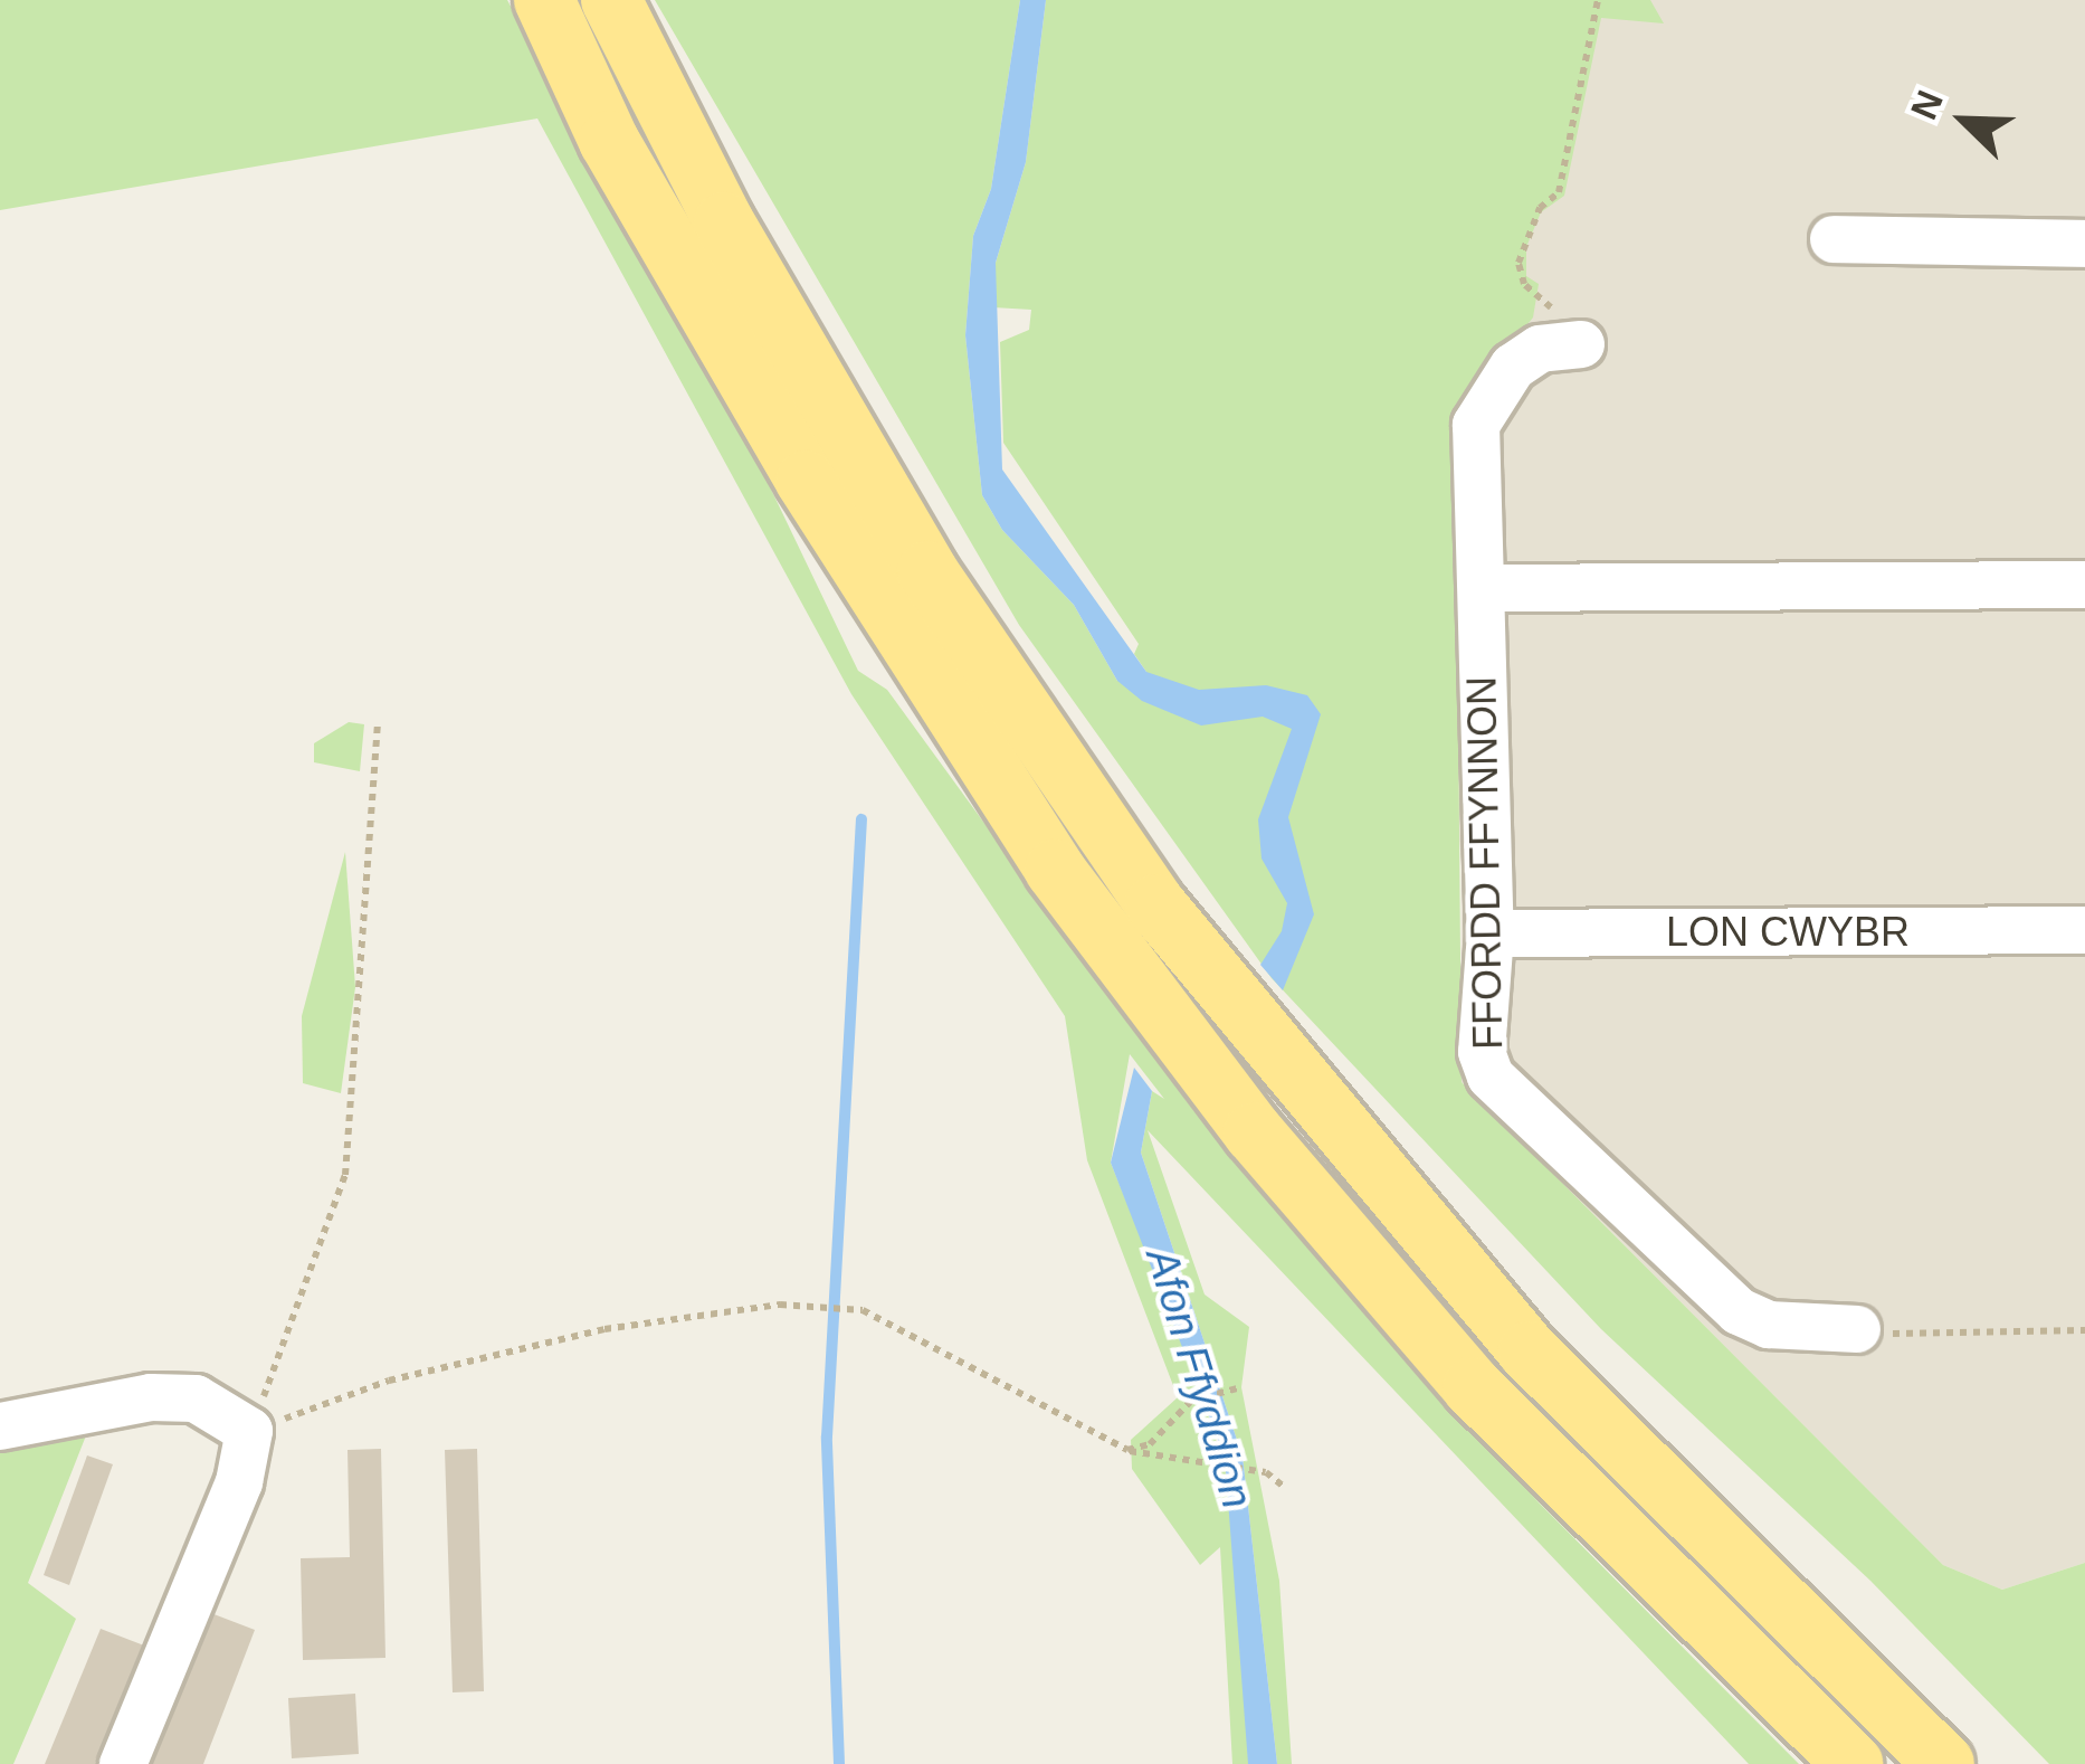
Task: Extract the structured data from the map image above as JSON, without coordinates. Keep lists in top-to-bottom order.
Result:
{
  "streets": {
    "street": ["FFORDD FFYNNON", "LON CWYBR"]
  },
  "crossings": [
    ["FFORDD FFYNNON", "LON CWYBR"]
  ],
  "water": ["Afon Ffyddion"],
  "north": "top left"
}
